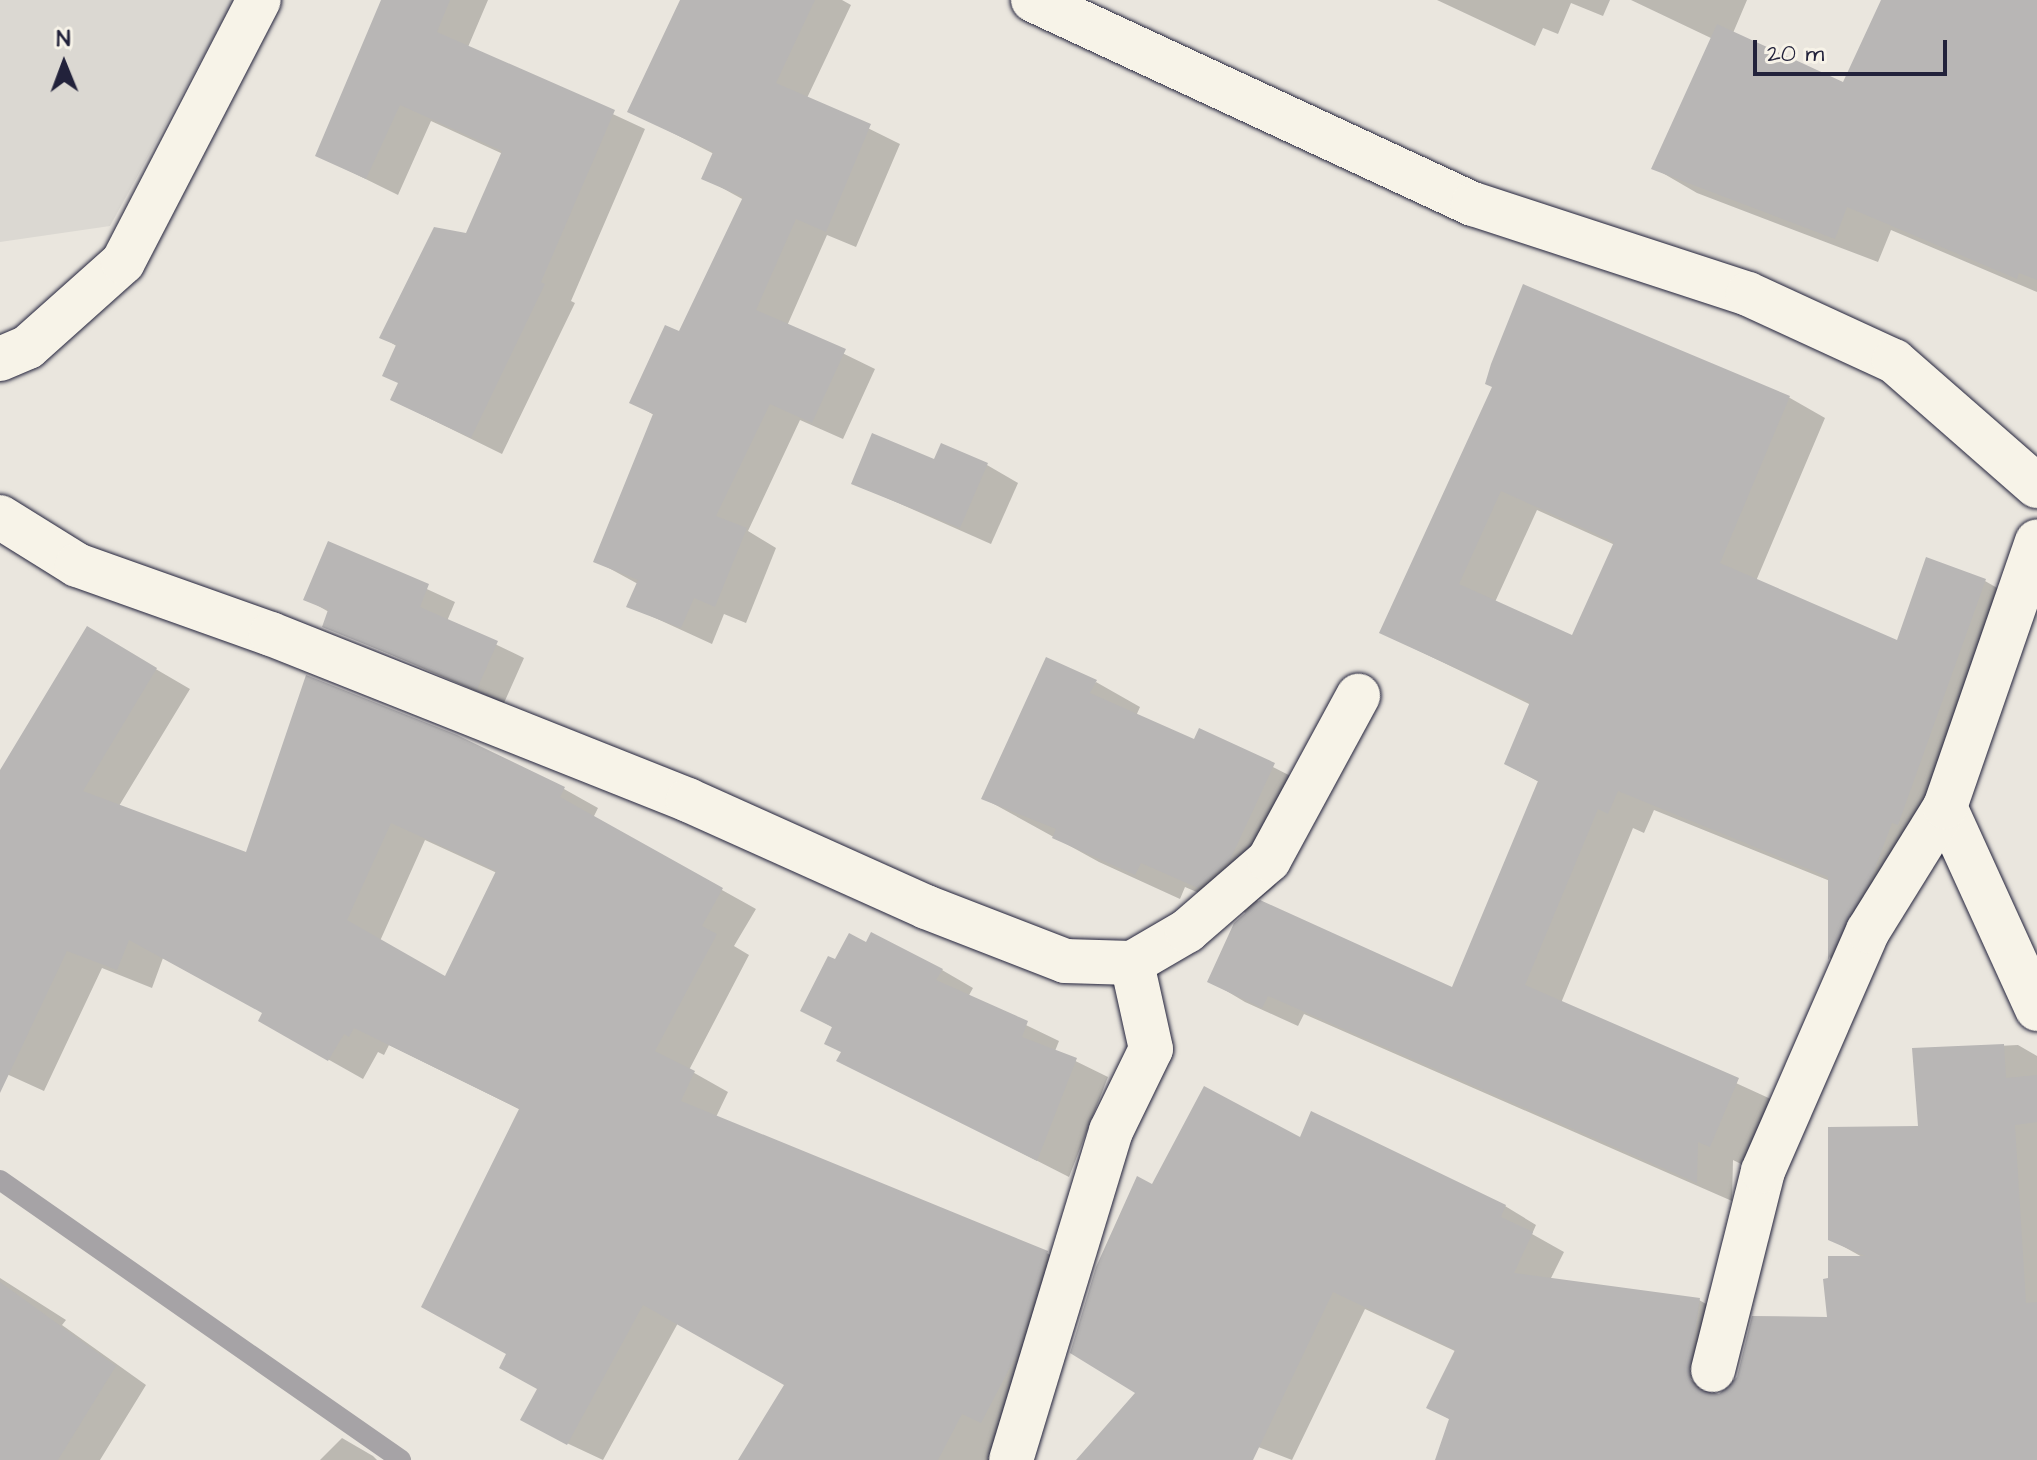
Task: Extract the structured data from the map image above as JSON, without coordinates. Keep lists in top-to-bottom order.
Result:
{
  "scale_bar": "20 m",
  "north": "top"
}
